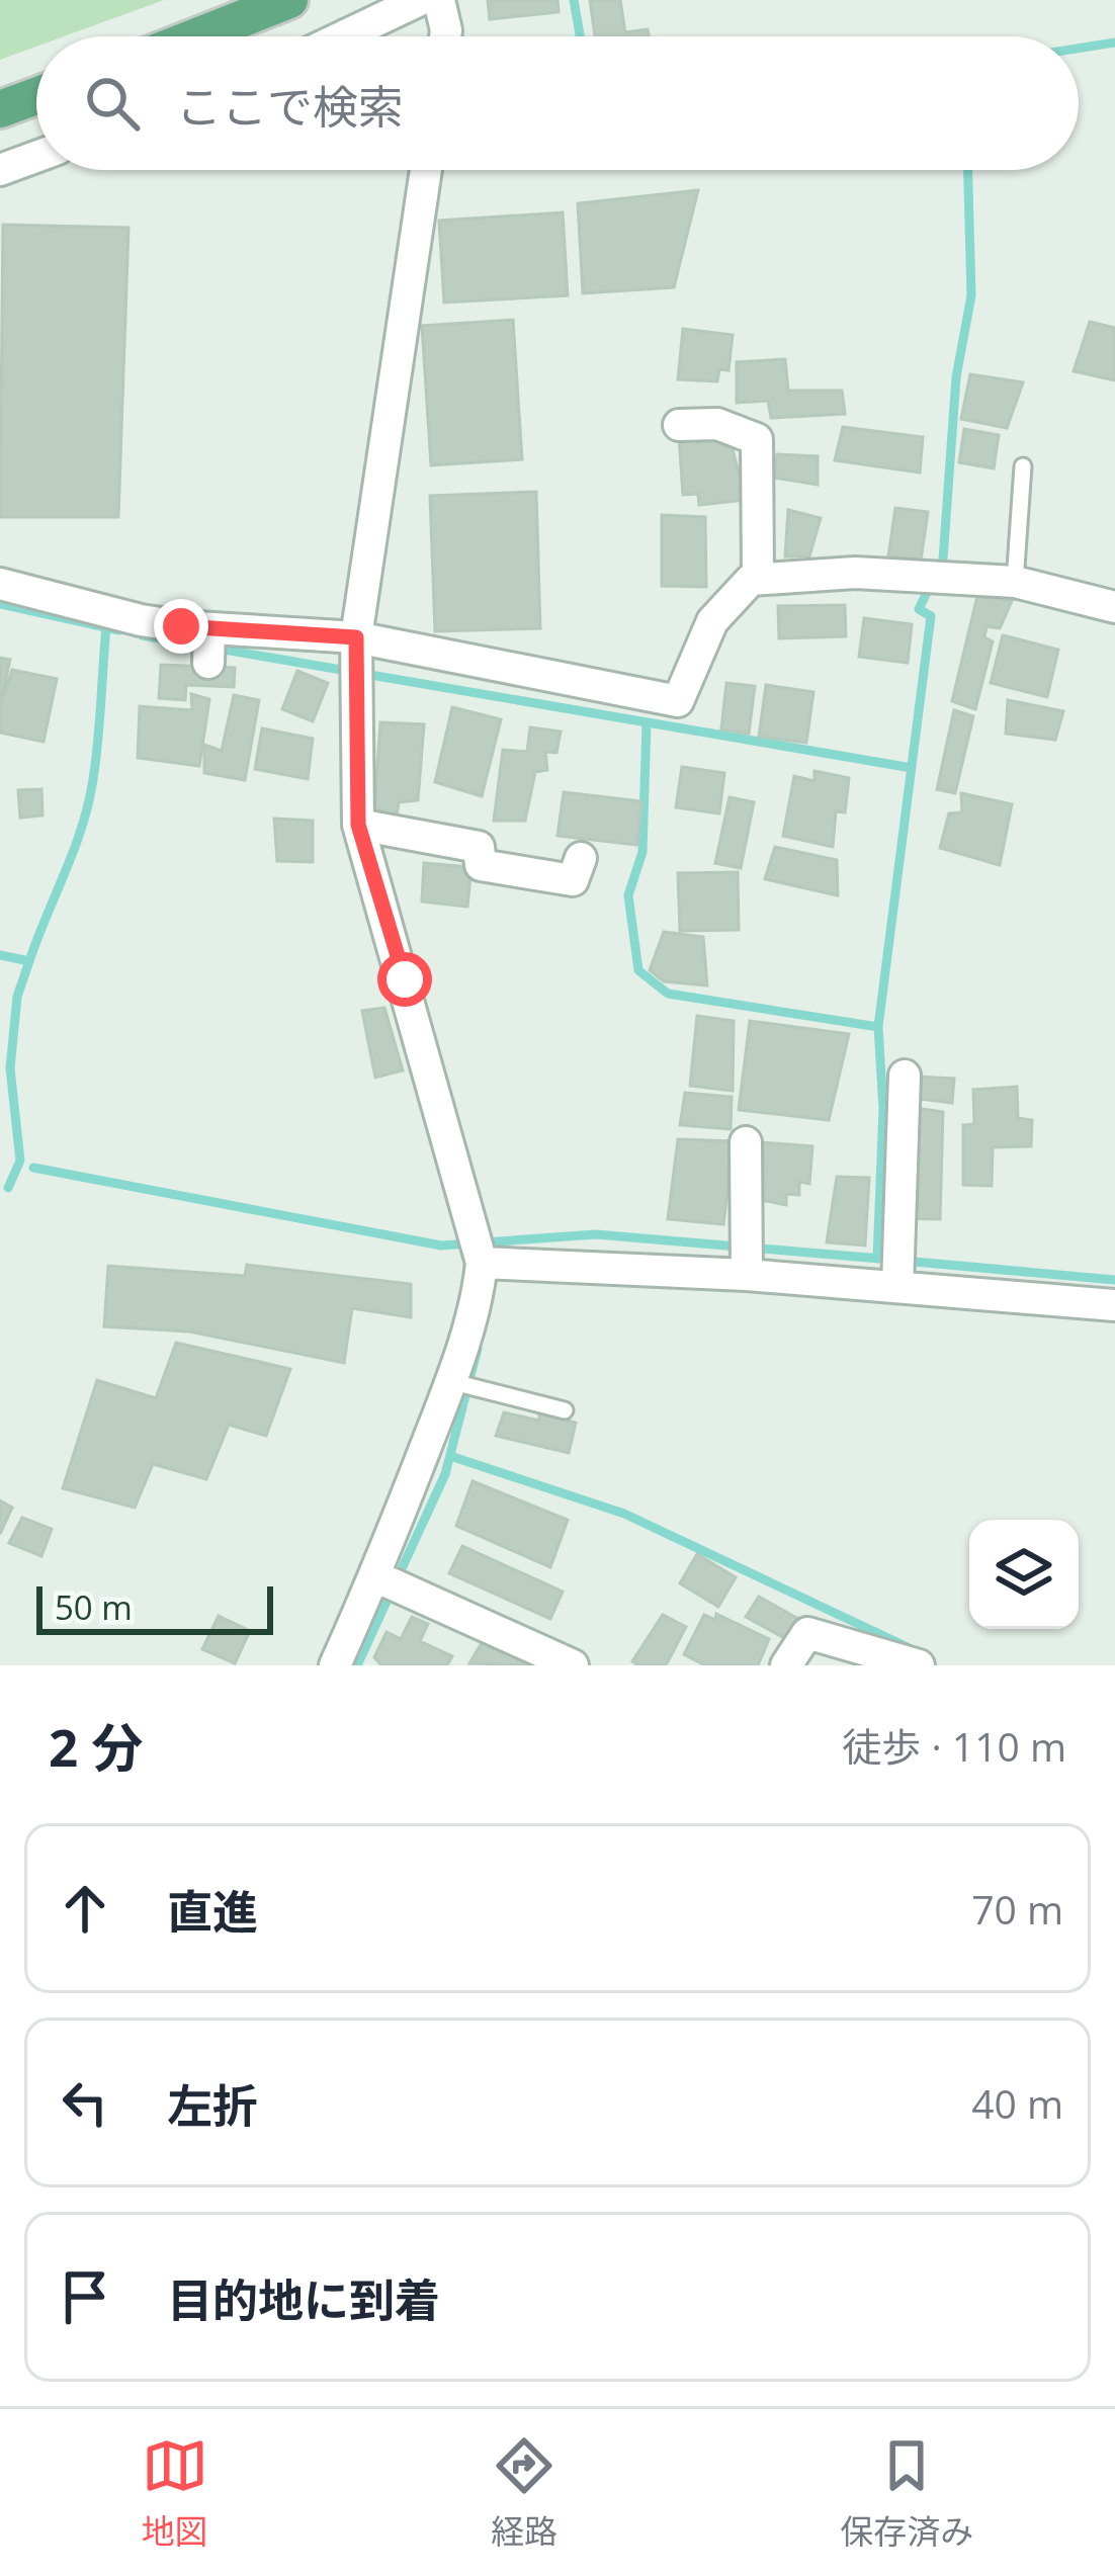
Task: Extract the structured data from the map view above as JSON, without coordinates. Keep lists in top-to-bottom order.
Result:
{
  "scale_bar": "50 m",
  "page": {
    "search": "ここで検索",
    "scale": "50 m",
    "heading": ["2 分", "徒歩 · 110 m"],
    "list": [
      ["直進", "70 m"],
      ["左折", "40 m"],
      "目的地に到着"
    ],
    "nav": ["地図", "経路", "保存済み"]
  }
}
